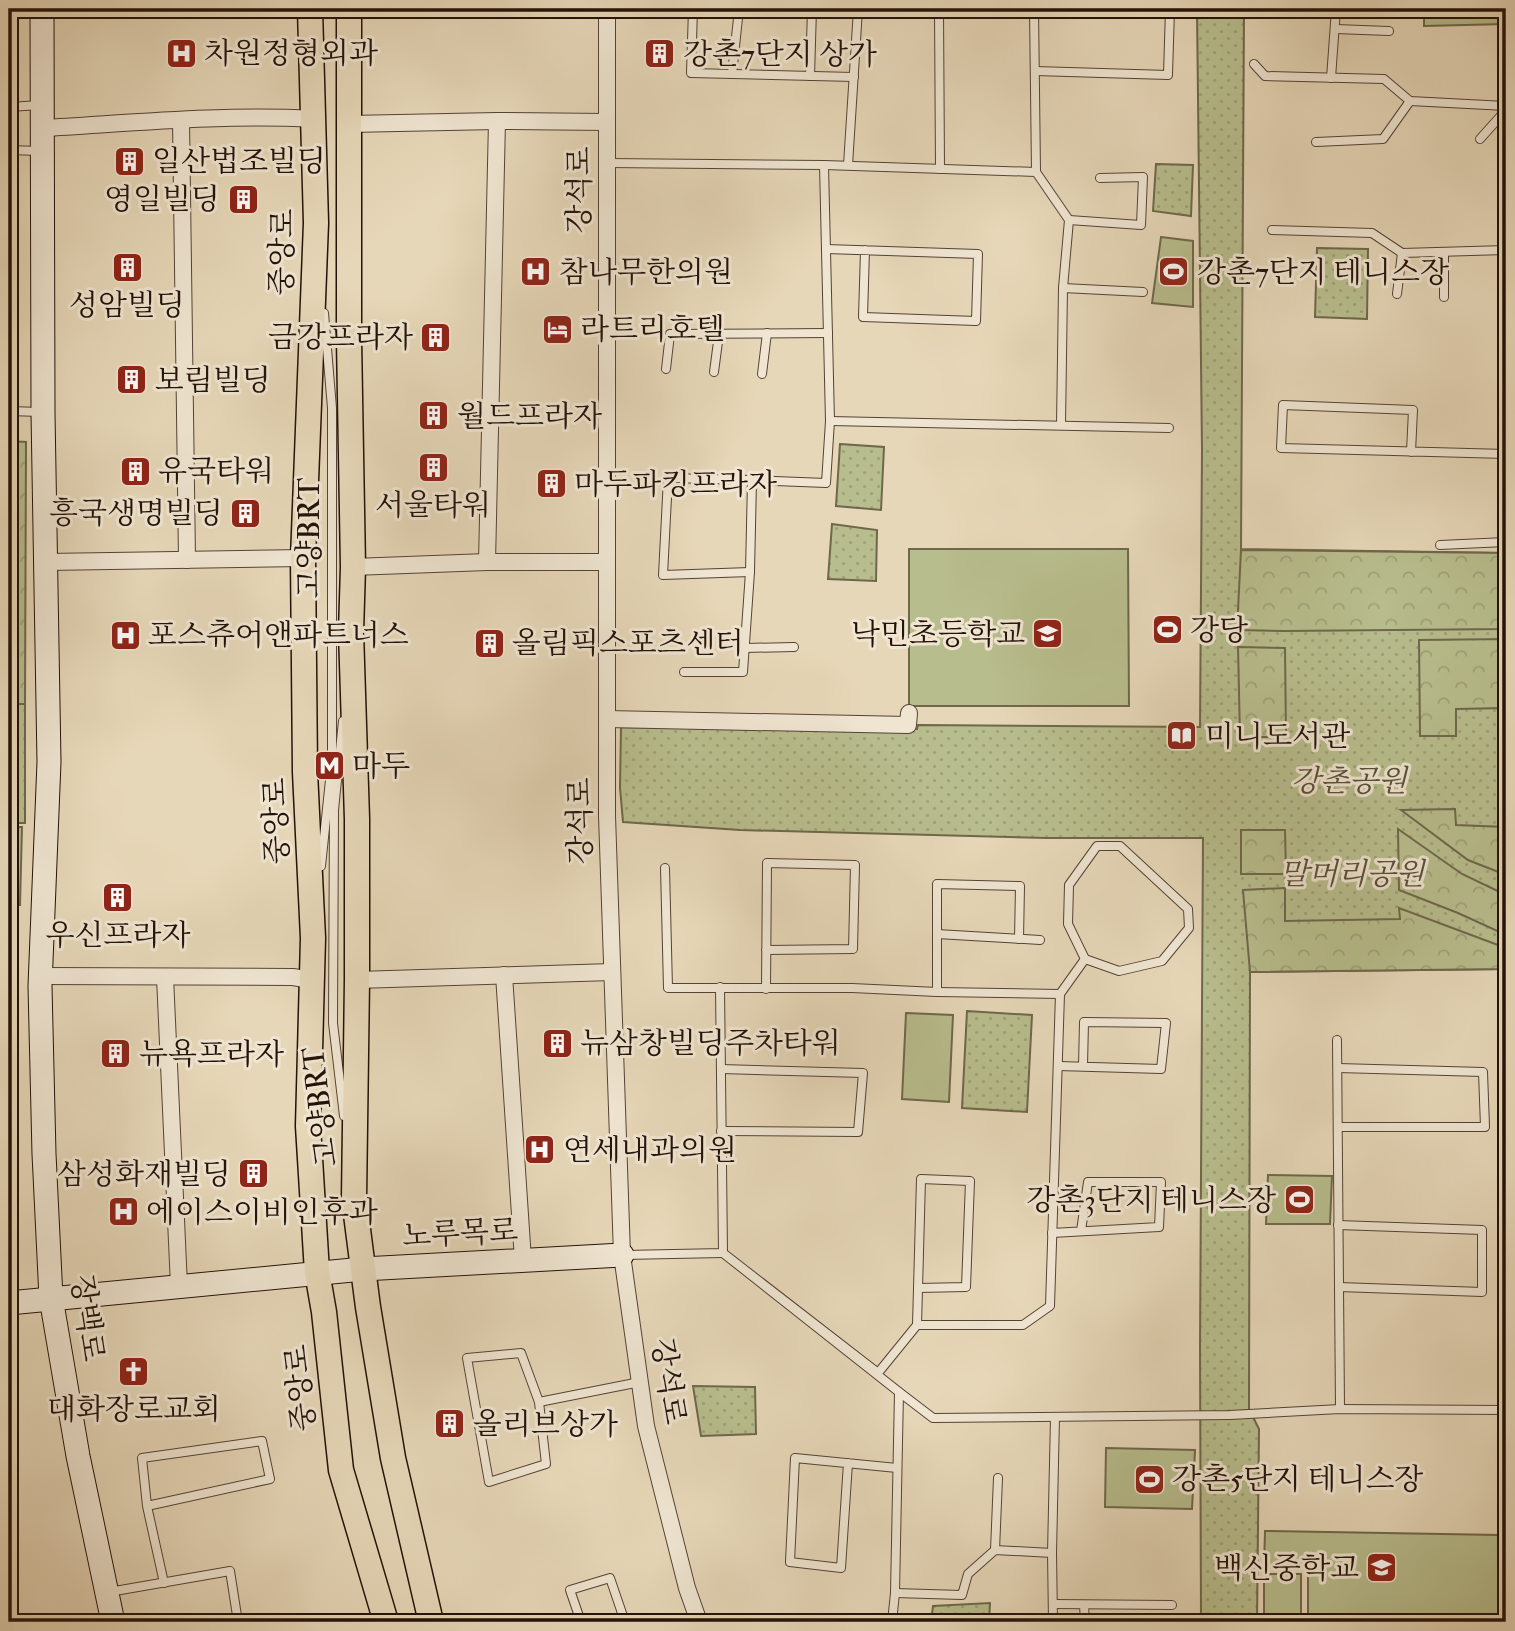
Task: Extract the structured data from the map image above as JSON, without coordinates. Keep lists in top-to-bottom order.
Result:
{
  "streets": {
    "main road": ["중앙로"],
    "street": ["강석로", "노루목로", "장백로"],
    "lane": ["고양BRT"]
  },
  "crossings": [
    ["강석로", "노루목로"],
    ["중앙로", "고양BRT"],
    ["중앙로", "노루목로"],
    ["노루목로", "장백로"]
  ],
  "parks": ["강촌공원", "말머리공원"],
  "places": {
    "hospital": [
      "차원정형외과",
      "참나무한의원",
      "포스츄어앤파트너스",
      "연세내과의원",
      "에이스이비인후과"
    ],
    "building": [
      "강촌7단지 상가",
      "일산법조빌딩",
      "영일빌딩",
      "성암빌딩",
      "금강프라자",
      "보림빌딩",
      "월드프라자",
      "서울타워",
      "유국타워",
      "마두파킹프라자",
      "흥국생명빌딩",
      "올림픽스포츠센터",
      "우신프라자",
      "뉴삼창빌딩주차타워",
      "뉴욕프라자",
      "삼성화재빌딩",
      "올리브상가"
    ],
    "sports": [
      "강촌7단지 테니스장",
      "강당",
      "강촌3단지 테니스장",
      "강촌5단지 테니스장"
    ],
    "hotel": ["라트리호텔"],
    "school or university": ["낙민초등학교", "백신중학교"],
    "library": ["미니도서관"],
    "metro station": ["마두"],
    "church": ["대화장로교회"]
  }
}
